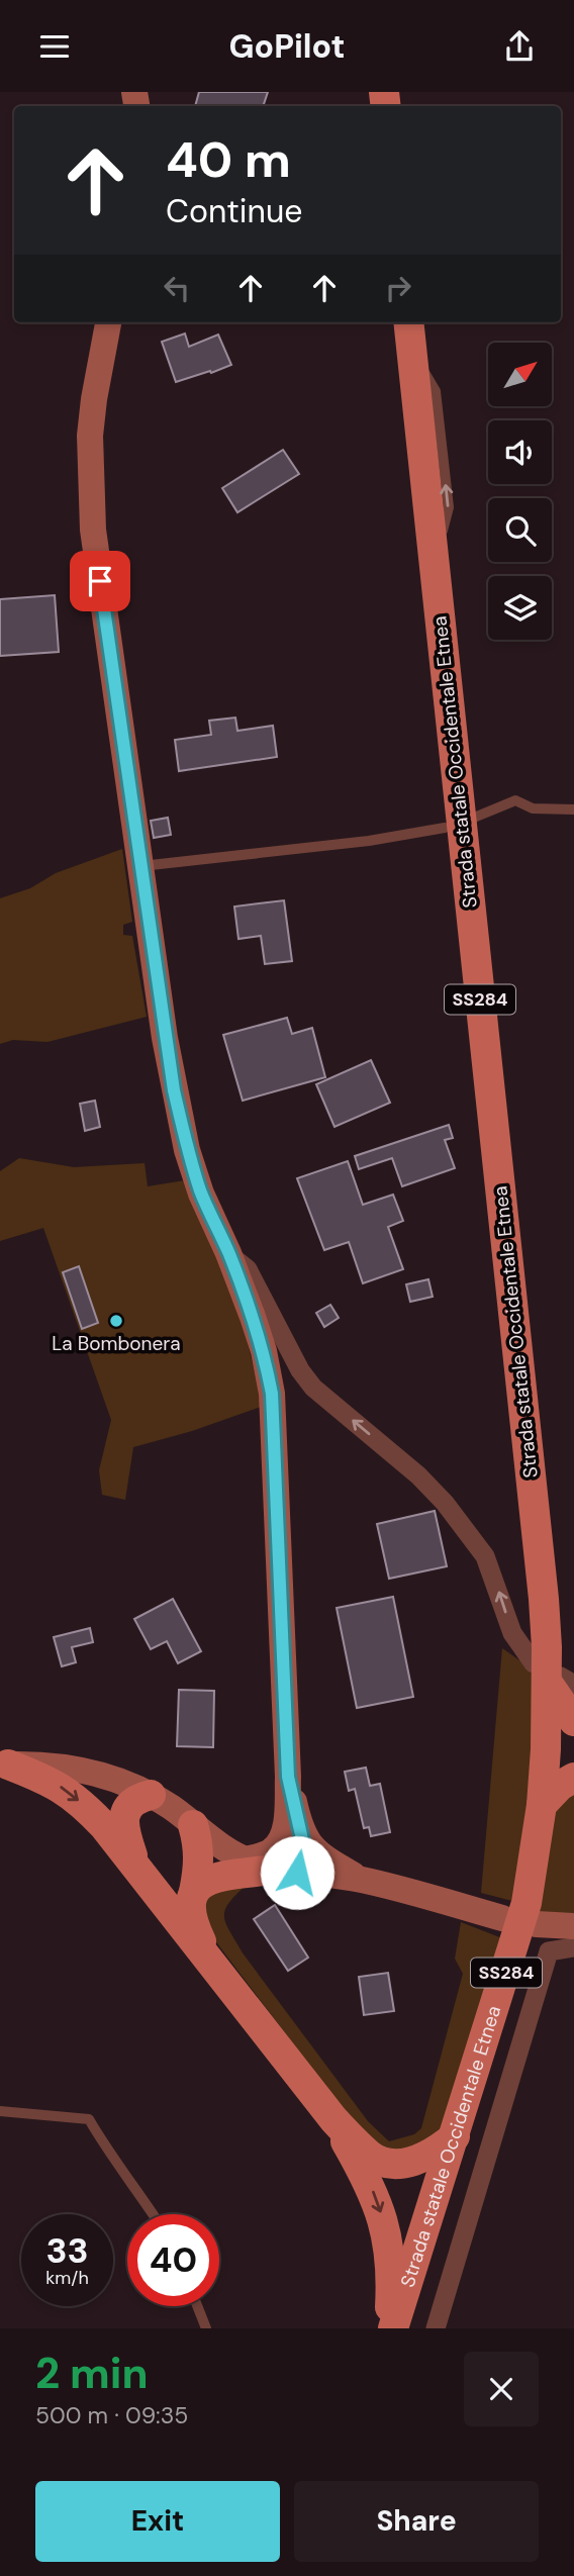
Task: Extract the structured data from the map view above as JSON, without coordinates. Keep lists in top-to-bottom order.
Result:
{
  "streets": {
    "main road": ["Strada statale Occidentale Etnea", "SS284"]
  },
  "places": ["La Bombonera"],
  "north": "top right",
  "page": {
    "header": "GoPilot",
    "turn": ["40 m", "Continue"],
    "speed": "33 km/h",
    "limit": "40",
    "heading": ["2 min", "500 m · 09:35"],
    "buttons": ["Exit", "Share"]
  }
}
